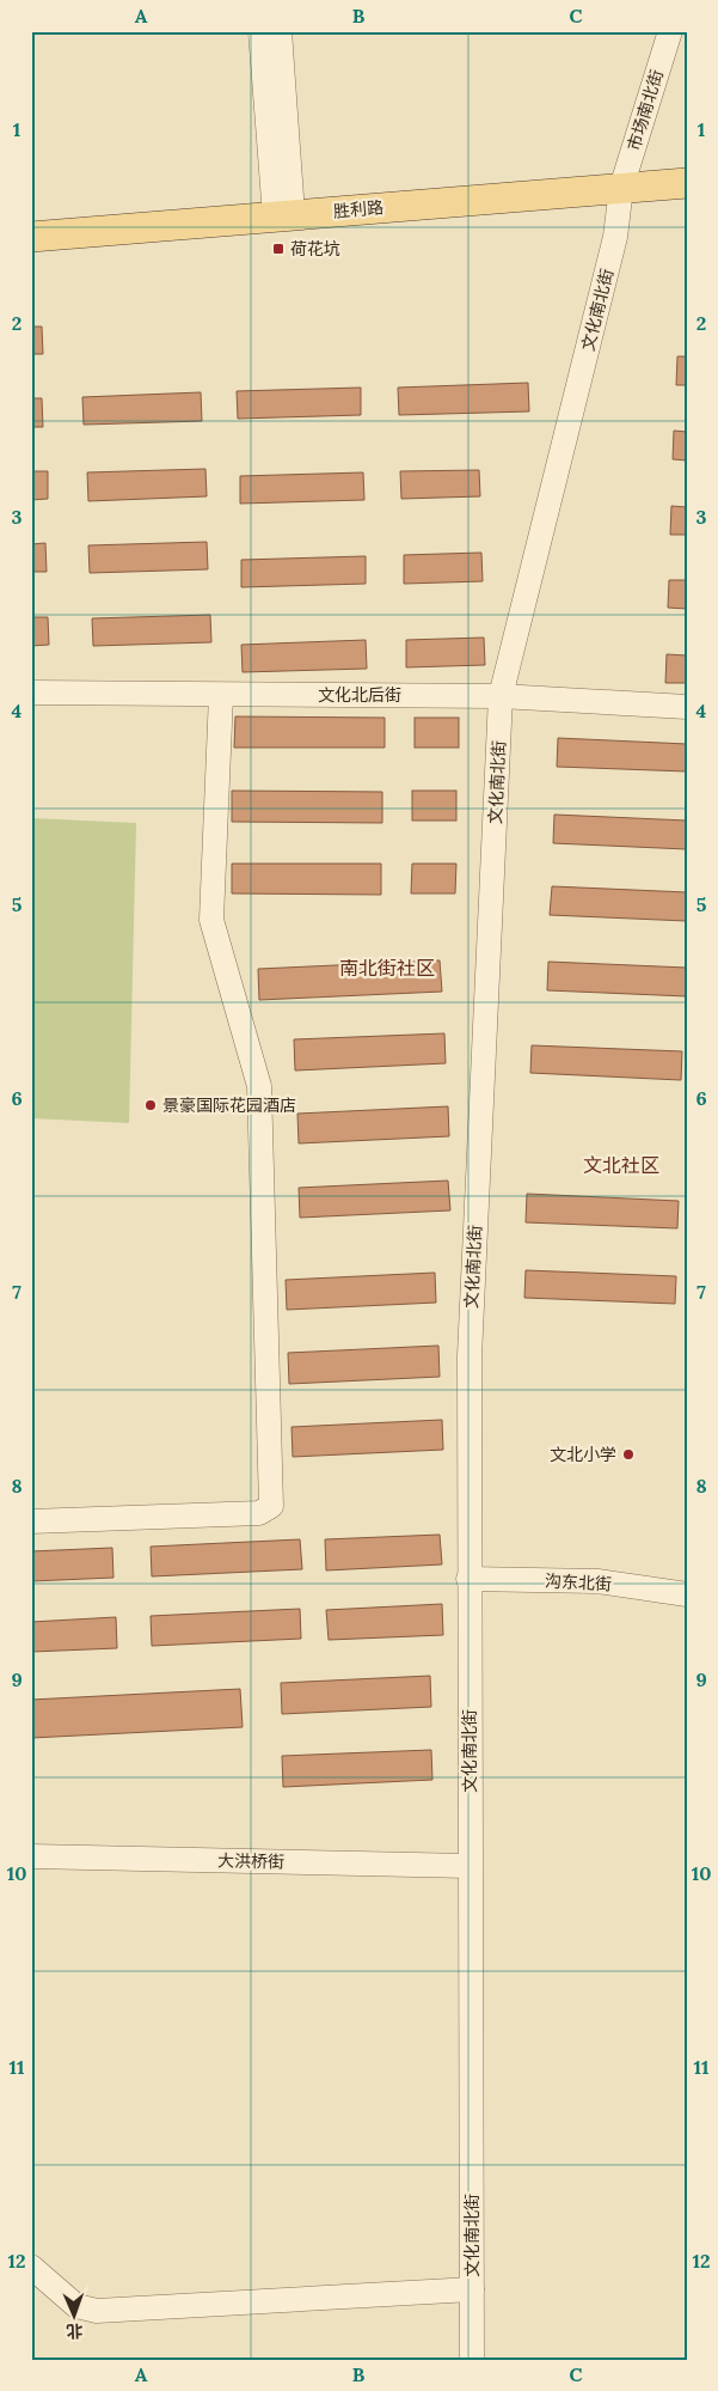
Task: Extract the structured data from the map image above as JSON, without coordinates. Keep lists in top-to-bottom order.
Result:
{
  "streets": {
    "main road": ["胜利路"],
    "street": [
      "市场南北街",
      "文化南北街",
      "文化北后街",
      "沟东北街",
      "大洪桥街"
    ]
  },
  "crossings": [
    ["市场南北街", "胜利路"],
    ["市场南北街", "文化南北街"],
    ["胜利路", "文化南北街"],
    ["文化南北街", "文化北后街"],
    ["文化南北街", "沟东北街"],
    ["文化南北街", "大洪桥街"]
  ],
  "districts": ["南北街社区", "文北社区"],
  "places": {
    "transit": ["荷花坑"],
    "other": ["景豪国际花园酒店", "文北小学"]
  },
  "north": "bottom",
  "grid": {
    "columns": ["A", "B", "C"],
    "rows": [
      "1",
      "2",
      "3",
      "4",
      "5",
      "6",
      "7",
      "8",
      "9",
      "10",
      "11",
      "12"
    ]
  }
}
